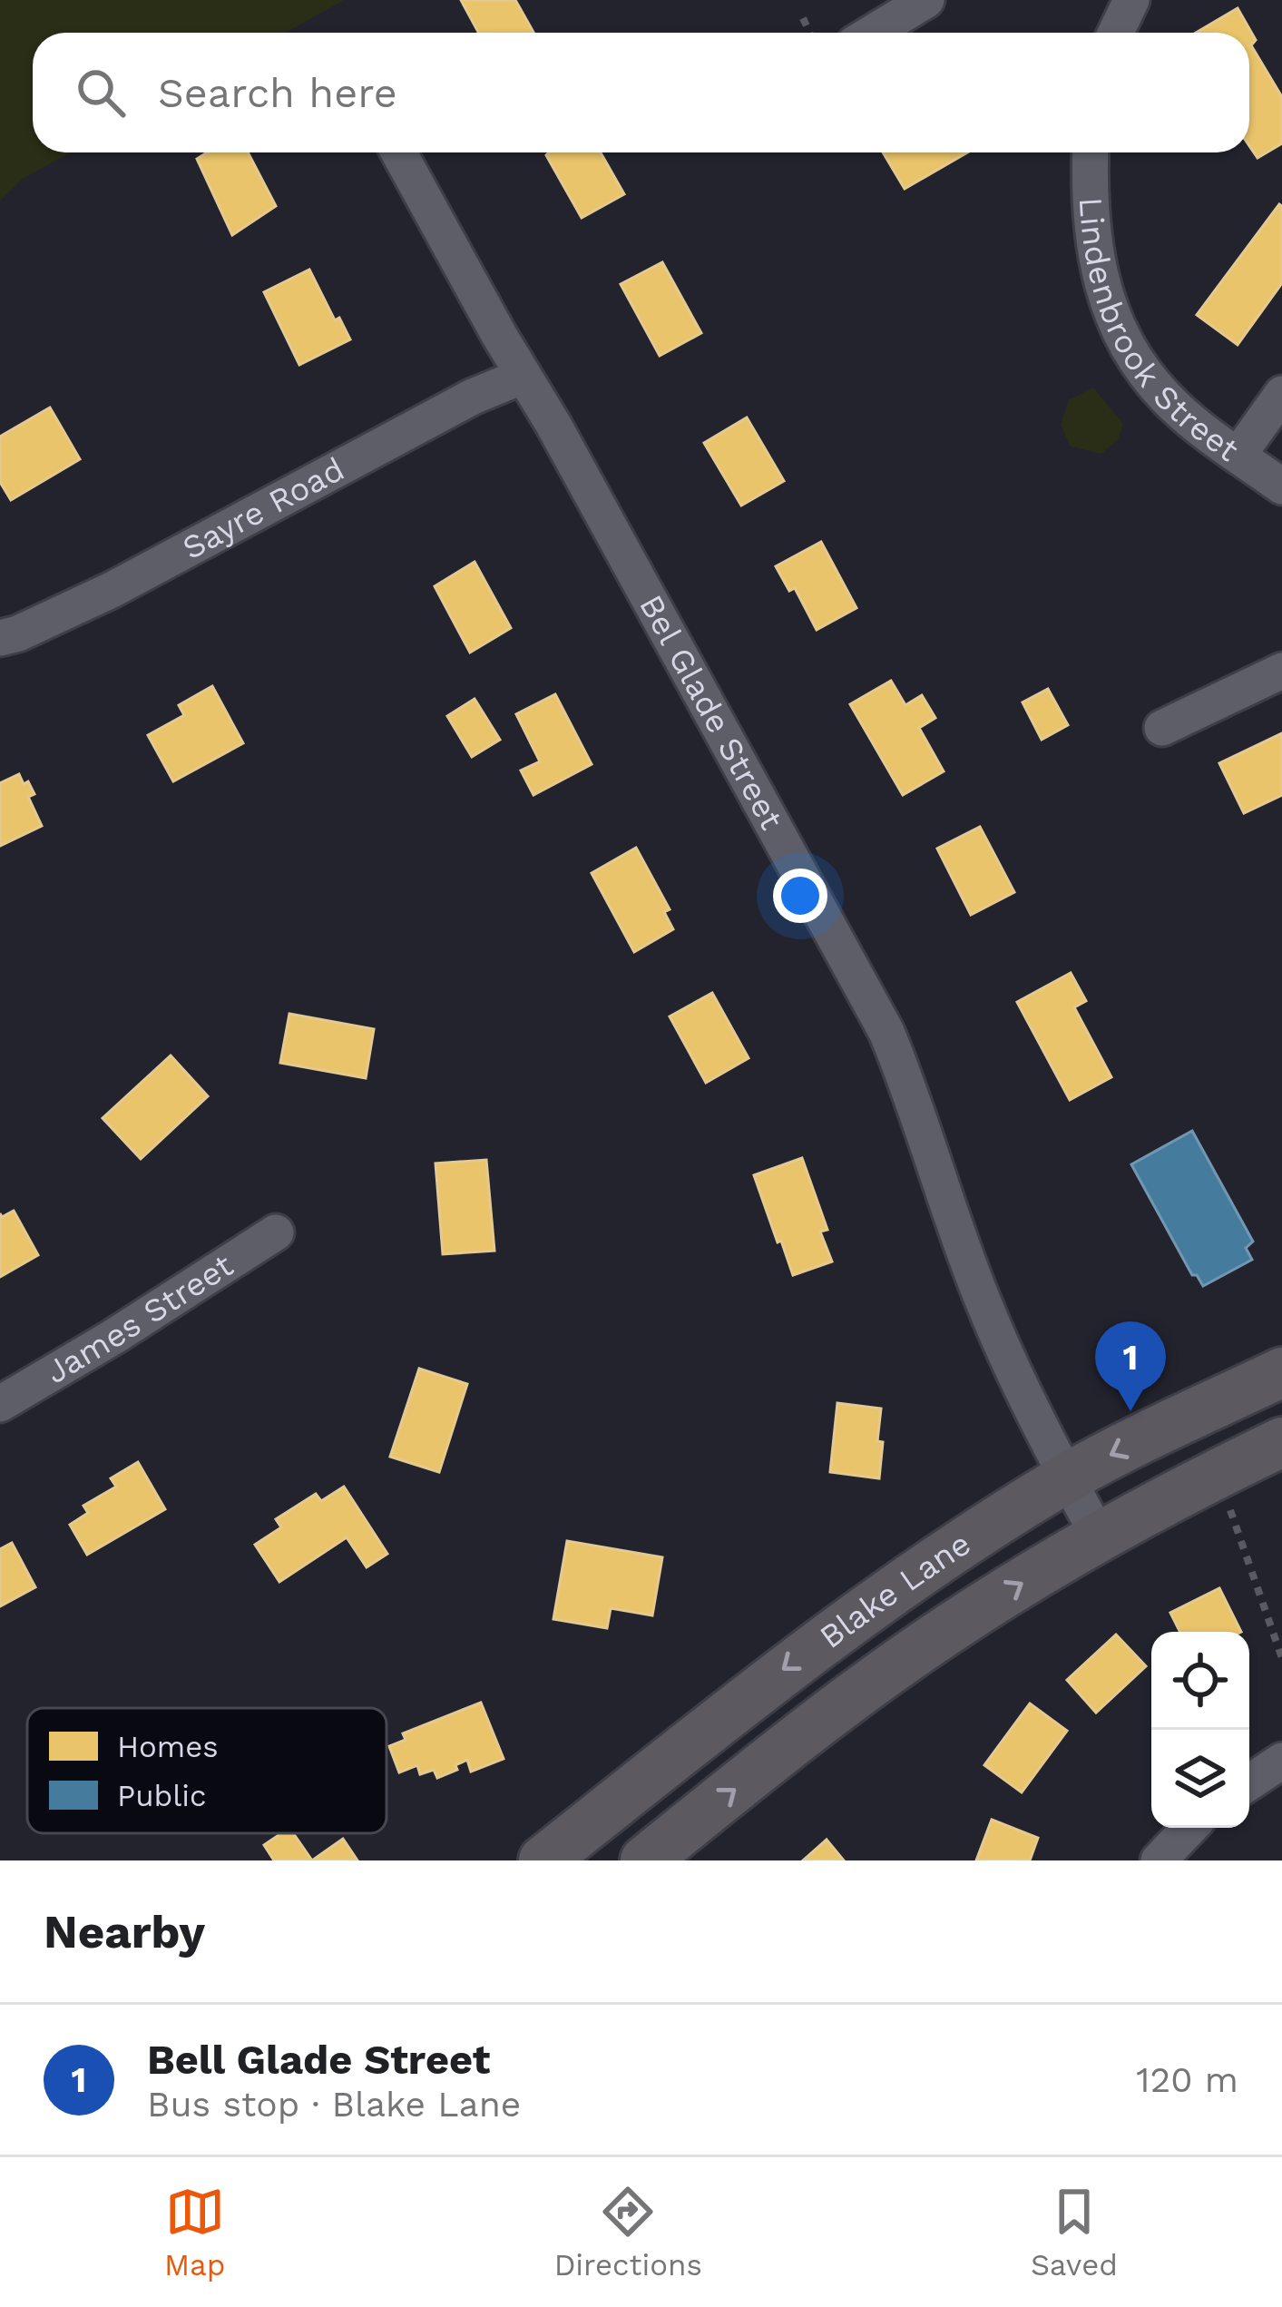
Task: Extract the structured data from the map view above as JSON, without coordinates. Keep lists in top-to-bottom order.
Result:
{
  "streets": {
    "main road": ["Blake Lane"],
    "street": [
      "Lindenbrook Street",
      "Sayre Road",
      "Bel Glade Street",
      "James Street"
    ]
  },
  "crossings": [
    ["Sayre Road", "Bel Glade Street"],
    ["Bel Glade Street", "Blake Lane"]
  ],
  "legend": ["Homes", "Public"],
  "page": {
    "search": "Search here",
    "pins": "1",
    "heading": "Nearby",
    "list": [
      {
        "mark": "1",
        "name": "Bell Glade Street",
        "note": "Bus stop · Blake Lane",
        "value": "120 m"
      }
    ],
    "nav": ["Map", "Directions", "Saved"]
  }
}
